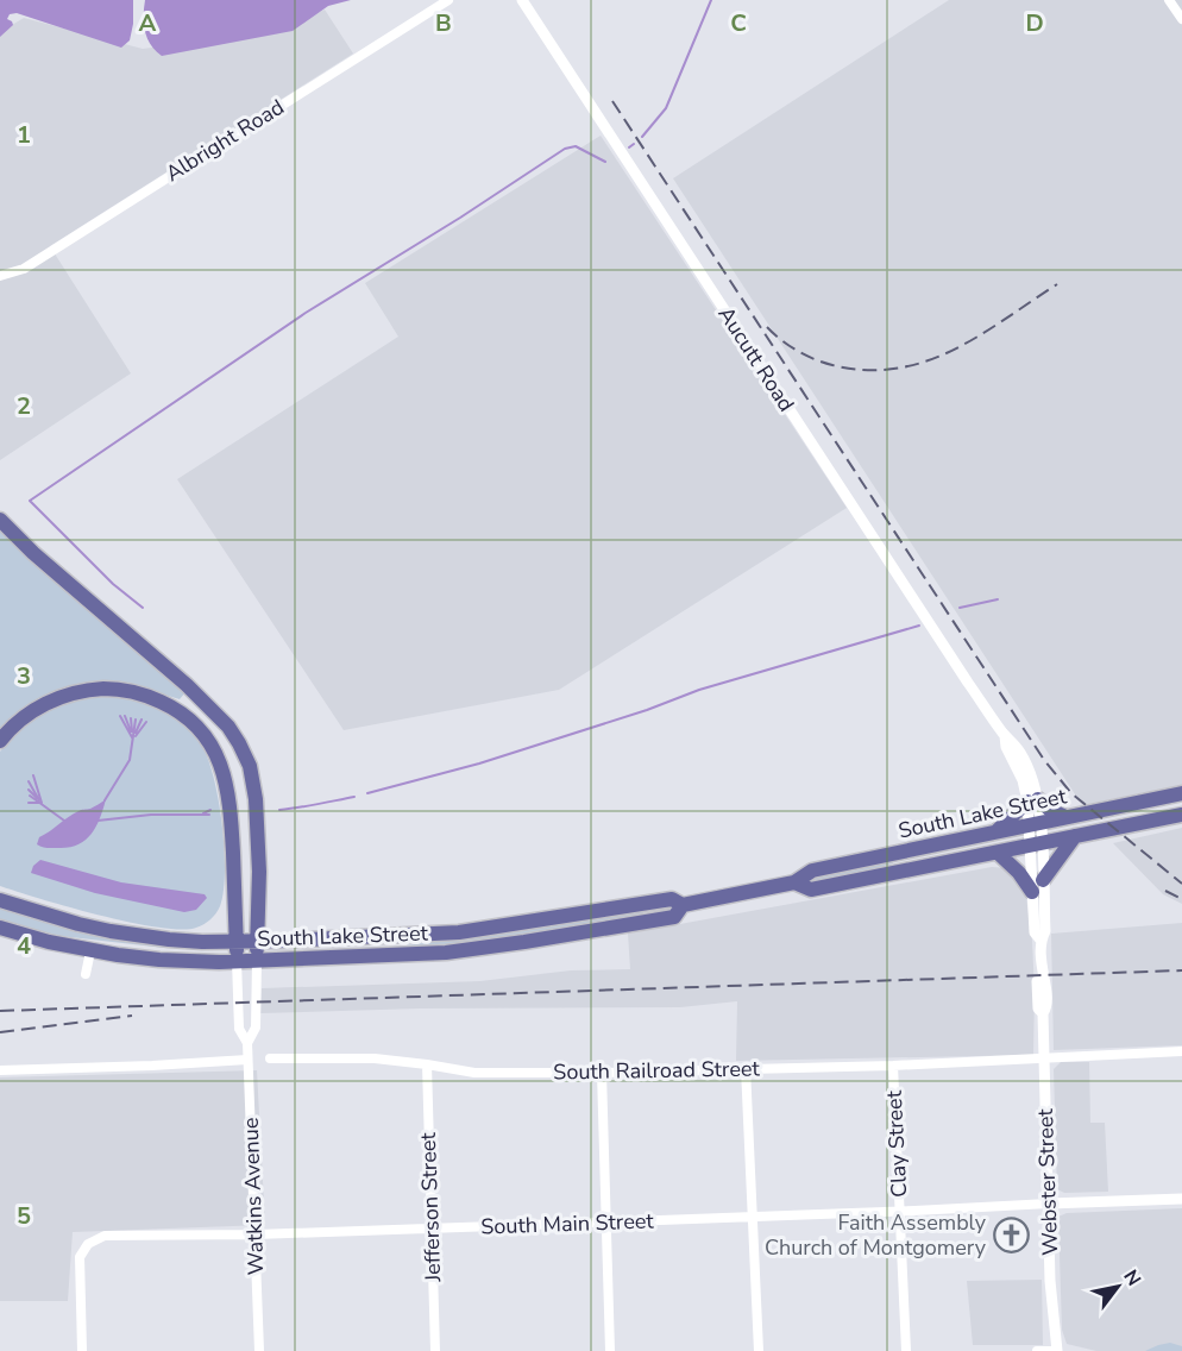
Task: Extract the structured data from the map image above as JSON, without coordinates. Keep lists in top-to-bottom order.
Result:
{
  "streets": {
    "main road": ["South Lake Street"],
    "street": [
      "Albright Road",
      "Aucutt Road",
      "South Railroad Street",
      "Clay Street",
      "Webster Street",
      "Watkins Avenue",
      "Jefferson Street",
      "South Main Street"
    ]
  },
  "crossings": [
    ["Aucutt Road", "Webster Street"],
    ["South Lake Street", "Webster Street"],
    ["South Lake Street", "Watkins Avenue"],
    ["South Railroad Street", "Clay Street"],
    ["South Railroad Street", "Webster Street"],
    ["South Railroad Street", "Jefferson Street"],
    ["Clay Street", "South Main Street"],
    ["Webster Street", "South Main Street"],
    ["Watkins Avenue", "South Main Street"],
    ["Jefferson Street", "South Main Street"]
  ],
  "places": {
    "church": ["Faith Assembly Church of Montgomery"]
  },
  "north": "top right",
  "grid": {
    "columns": [
      "A",
      "B",
      "C",
      "D"
    ],
    "rows": [
      "1",
      "2",
      "3",
      "4",
      "5"
    ]
  }
}
